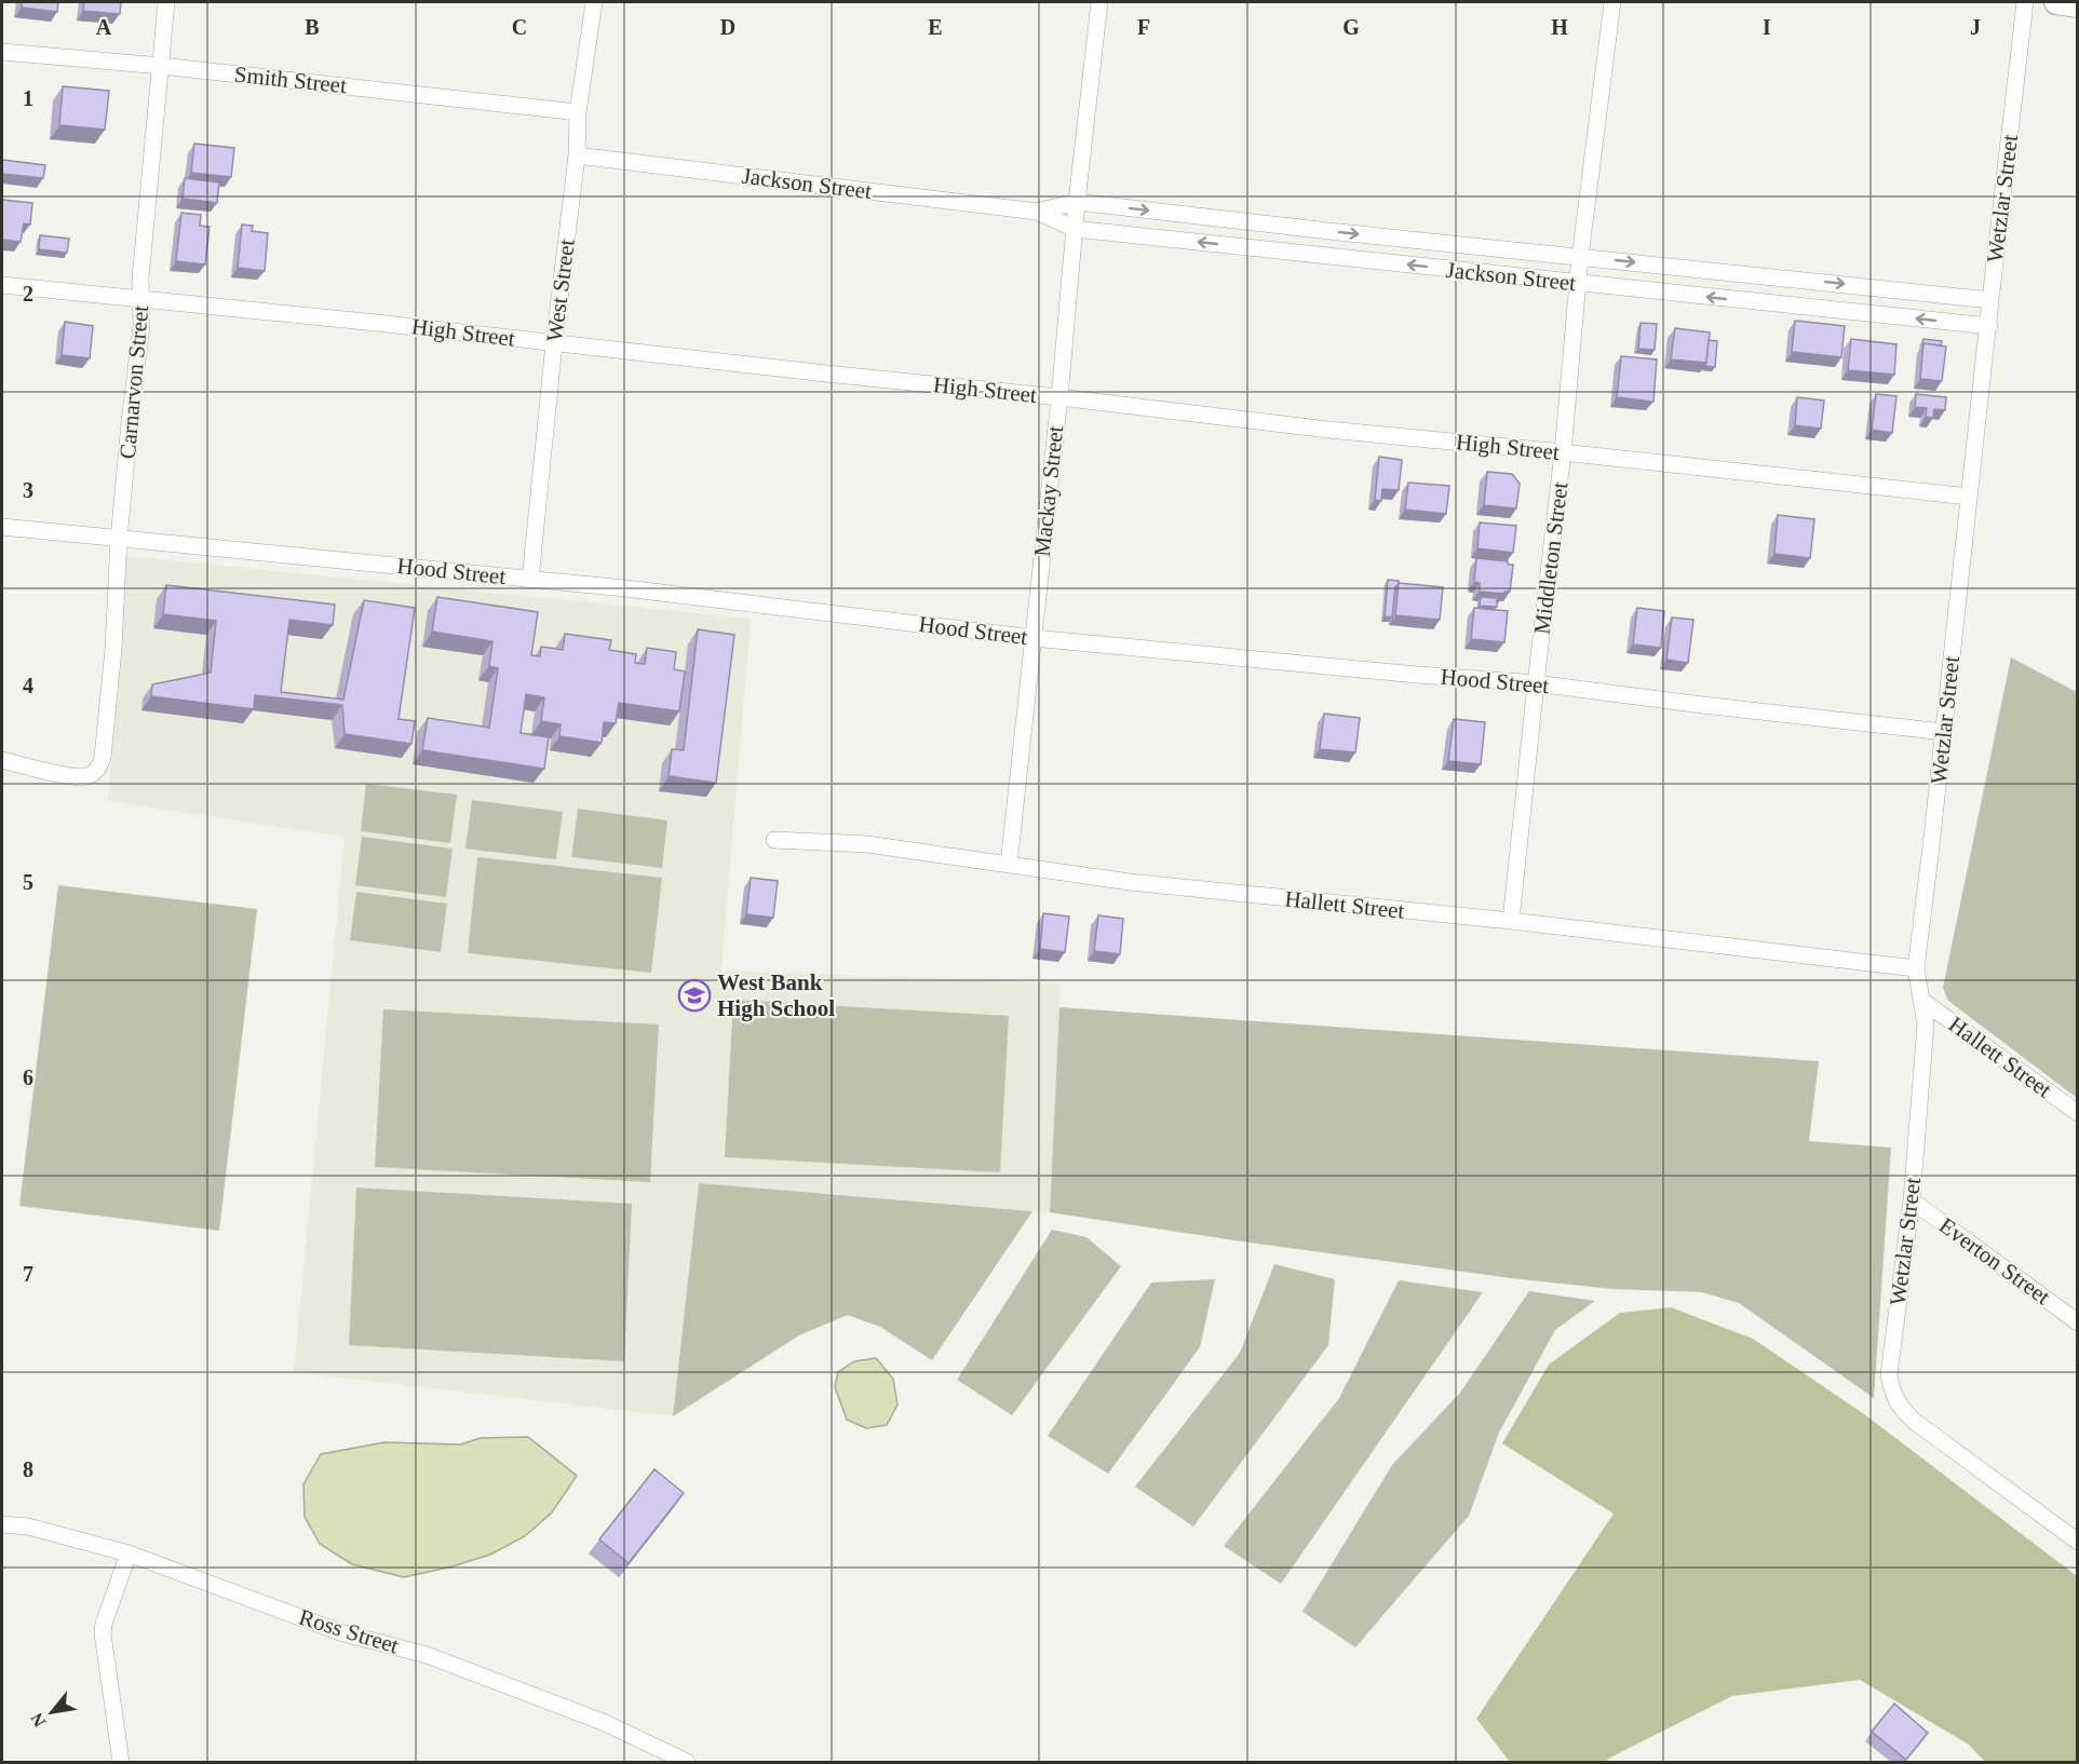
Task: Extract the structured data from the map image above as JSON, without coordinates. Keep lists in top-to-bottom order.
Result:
{
  "streets": {
    "street": [
      "Smith Street",
      "Jackson Street",
      "Wetzlar Street",
      "West Street",
      "High Street",
      "Carnarvon Street",
      "Mackay Street",
      "Middleton Street",
      "Hood Street",
      "Hallett Street",
      "Everton Street",
      "Ross Street"
    ]
  },
  "crossings": [
    ["Smith Street", "West Street"],
    ["Smith Street", "Carnarvon Street"],
    ["Jackson Street", "Wetzlar Street"],
    ["Jackson Street", "West Street"],
    ["Jackson Street", "Mackay Street"],
    ["Jackson Street", "Middleton Street"],
    ["Wetzlar Street", "High Street"],
    ["Wetzlar Street", "Hood Street"],
    ["Wetzlar Street", "Hallett Street"],
    ["Wetzlar Street", "Everton Street"],
    ["West Street", "High Street"],
    ["West Street", "Hood Street"],
    ["High Street", "Carnarvon Street"],
    ["High Street", "Mackay Street"],
    ["High Street", "Middleton Street"],
    ["Carnarvon Street", "Hood Street"],
    ["Mackay Street", "Hood Street"],
    ["Mackay Street", "Hallett Street"],
    ["Middleton Street", "Hood Street"],
    ["Middleton Street", "Hallett Street"]
  ],
  "places": {
    "school or university": ["West Bank High School"]
  },
  "north": "bottom left",
  "grid": {
    "columns": [
      "A",
      "B",
      "C",
      "D",
      "E",
      "F",
      "G",
      "H",
      "I",
      "J"
    ],
    "rows": [
      "1",
      "2",
      "3",
      "4",
      "5",
      "6",
      "7",
      "8"
    ]
  }
}
